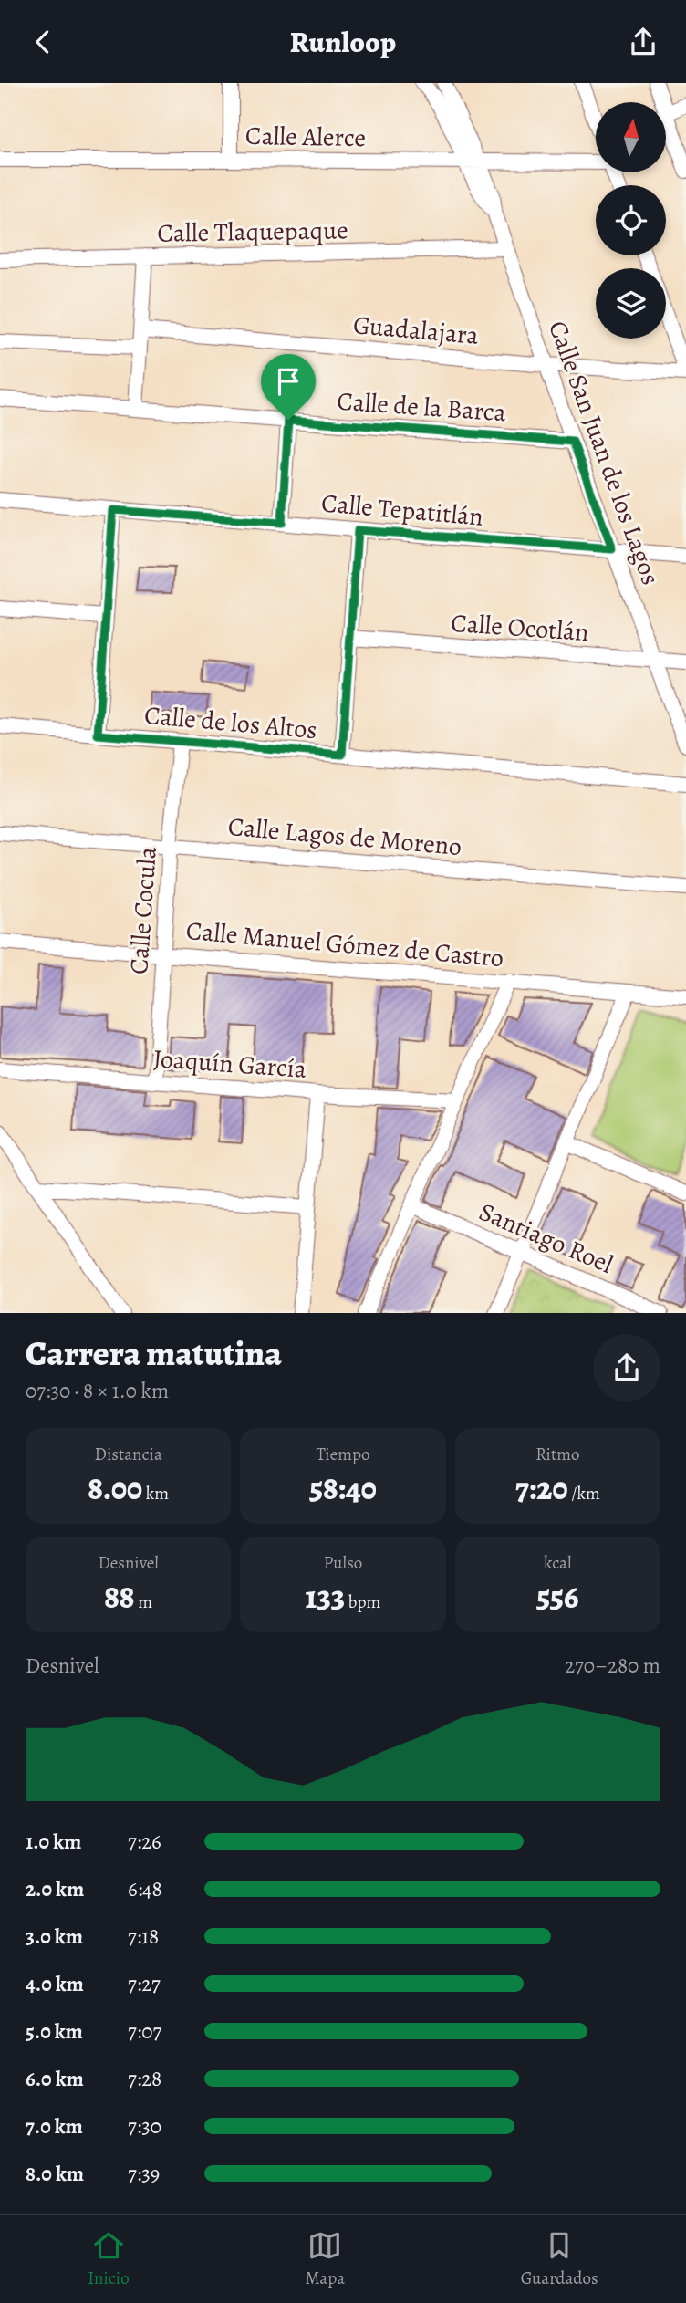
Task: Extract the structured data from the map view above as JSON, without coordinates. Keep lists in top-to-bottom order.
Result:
{
  "streets": {
    "street": [
      "Calle Alerce",
      "Calle Tlaquepaque",
      "Guadalajara",
      "Calle de la Barca",
      "Calle San Juan de los Lagos",
      "Calle Tepatitlán",
      "Calle Ocotlán",
      "Calle de los Altos",
      "Calle Lagos de Moreno",
      "Calle Cocula",
      "Calle Manuel Gómez de Castro",
      "Joaquín García",
      "Santiago Roel"
    ]
  },
  "crossings": [
    ["Calle Alerce", "Calle San Juan de los Lagos"],
    ["Calle Tlaquepaque", "Calle San Juan de los Lagos"],
    ["Guadalajara", "Calle San Juan de los Lagos"],
    ["Calle de la Barca", "Calle San Juan de los Lagos"],
    ["Calle San Juan de los Lagos", "Calle Tepatitlán"],
    ["Calle San Juan de los Lagos", "Calle Ocotlán"],
    ["Calle de los Altos", "Calle Cocula"],
    ["Calle Lagos de Moreno", "Calle Cocula"],
    ["Calle Cocula", "Calle Manuel Gómez de Castro"],
    ["Calle Cocula", "Joaquín García"]
  ],
  "north": "top",
  "page": {
    "header": "Runloop",
    "heading": ["Carrera matutina", "07:30 · 8 × 1.0 km"],
    "stats": [
      ["Distancia", "8.00 km"],
      ["Tiempo", "58:40"],
      ["Ritmo", "7:20 /km"],
      ["Desnivel", "88 m"],
      ["Pulso", "133 bpm"],
      ["kcal", "556"]
    ],
    "chart": ["Desnivel", "270–280 m"],
    "list": [
      {
        "name": "1.0 km",
        "note": "7:26"
      },
      {
        "name": "2.0 km",
        "note": "6:48"
      },
      {
        "name": "3.0 km",
        "note": "7:18"
      },
      {
        "name": "4.0 km",
        "note": "7:27"
      },
      {
        "name": "5.0 km",
        "note": "7:07"
      },
      {
        "name": "6.0 km",
        "note": "7:28"
      },
      {
        "name": "7.0 km",
        "note": "7:30"
      },
      {
        "name": "8.0 km",
        "note": "7:39"
      }
    ],
    "tabs": ["Inicio", "Mapa", "Guardados"]
  }
}
